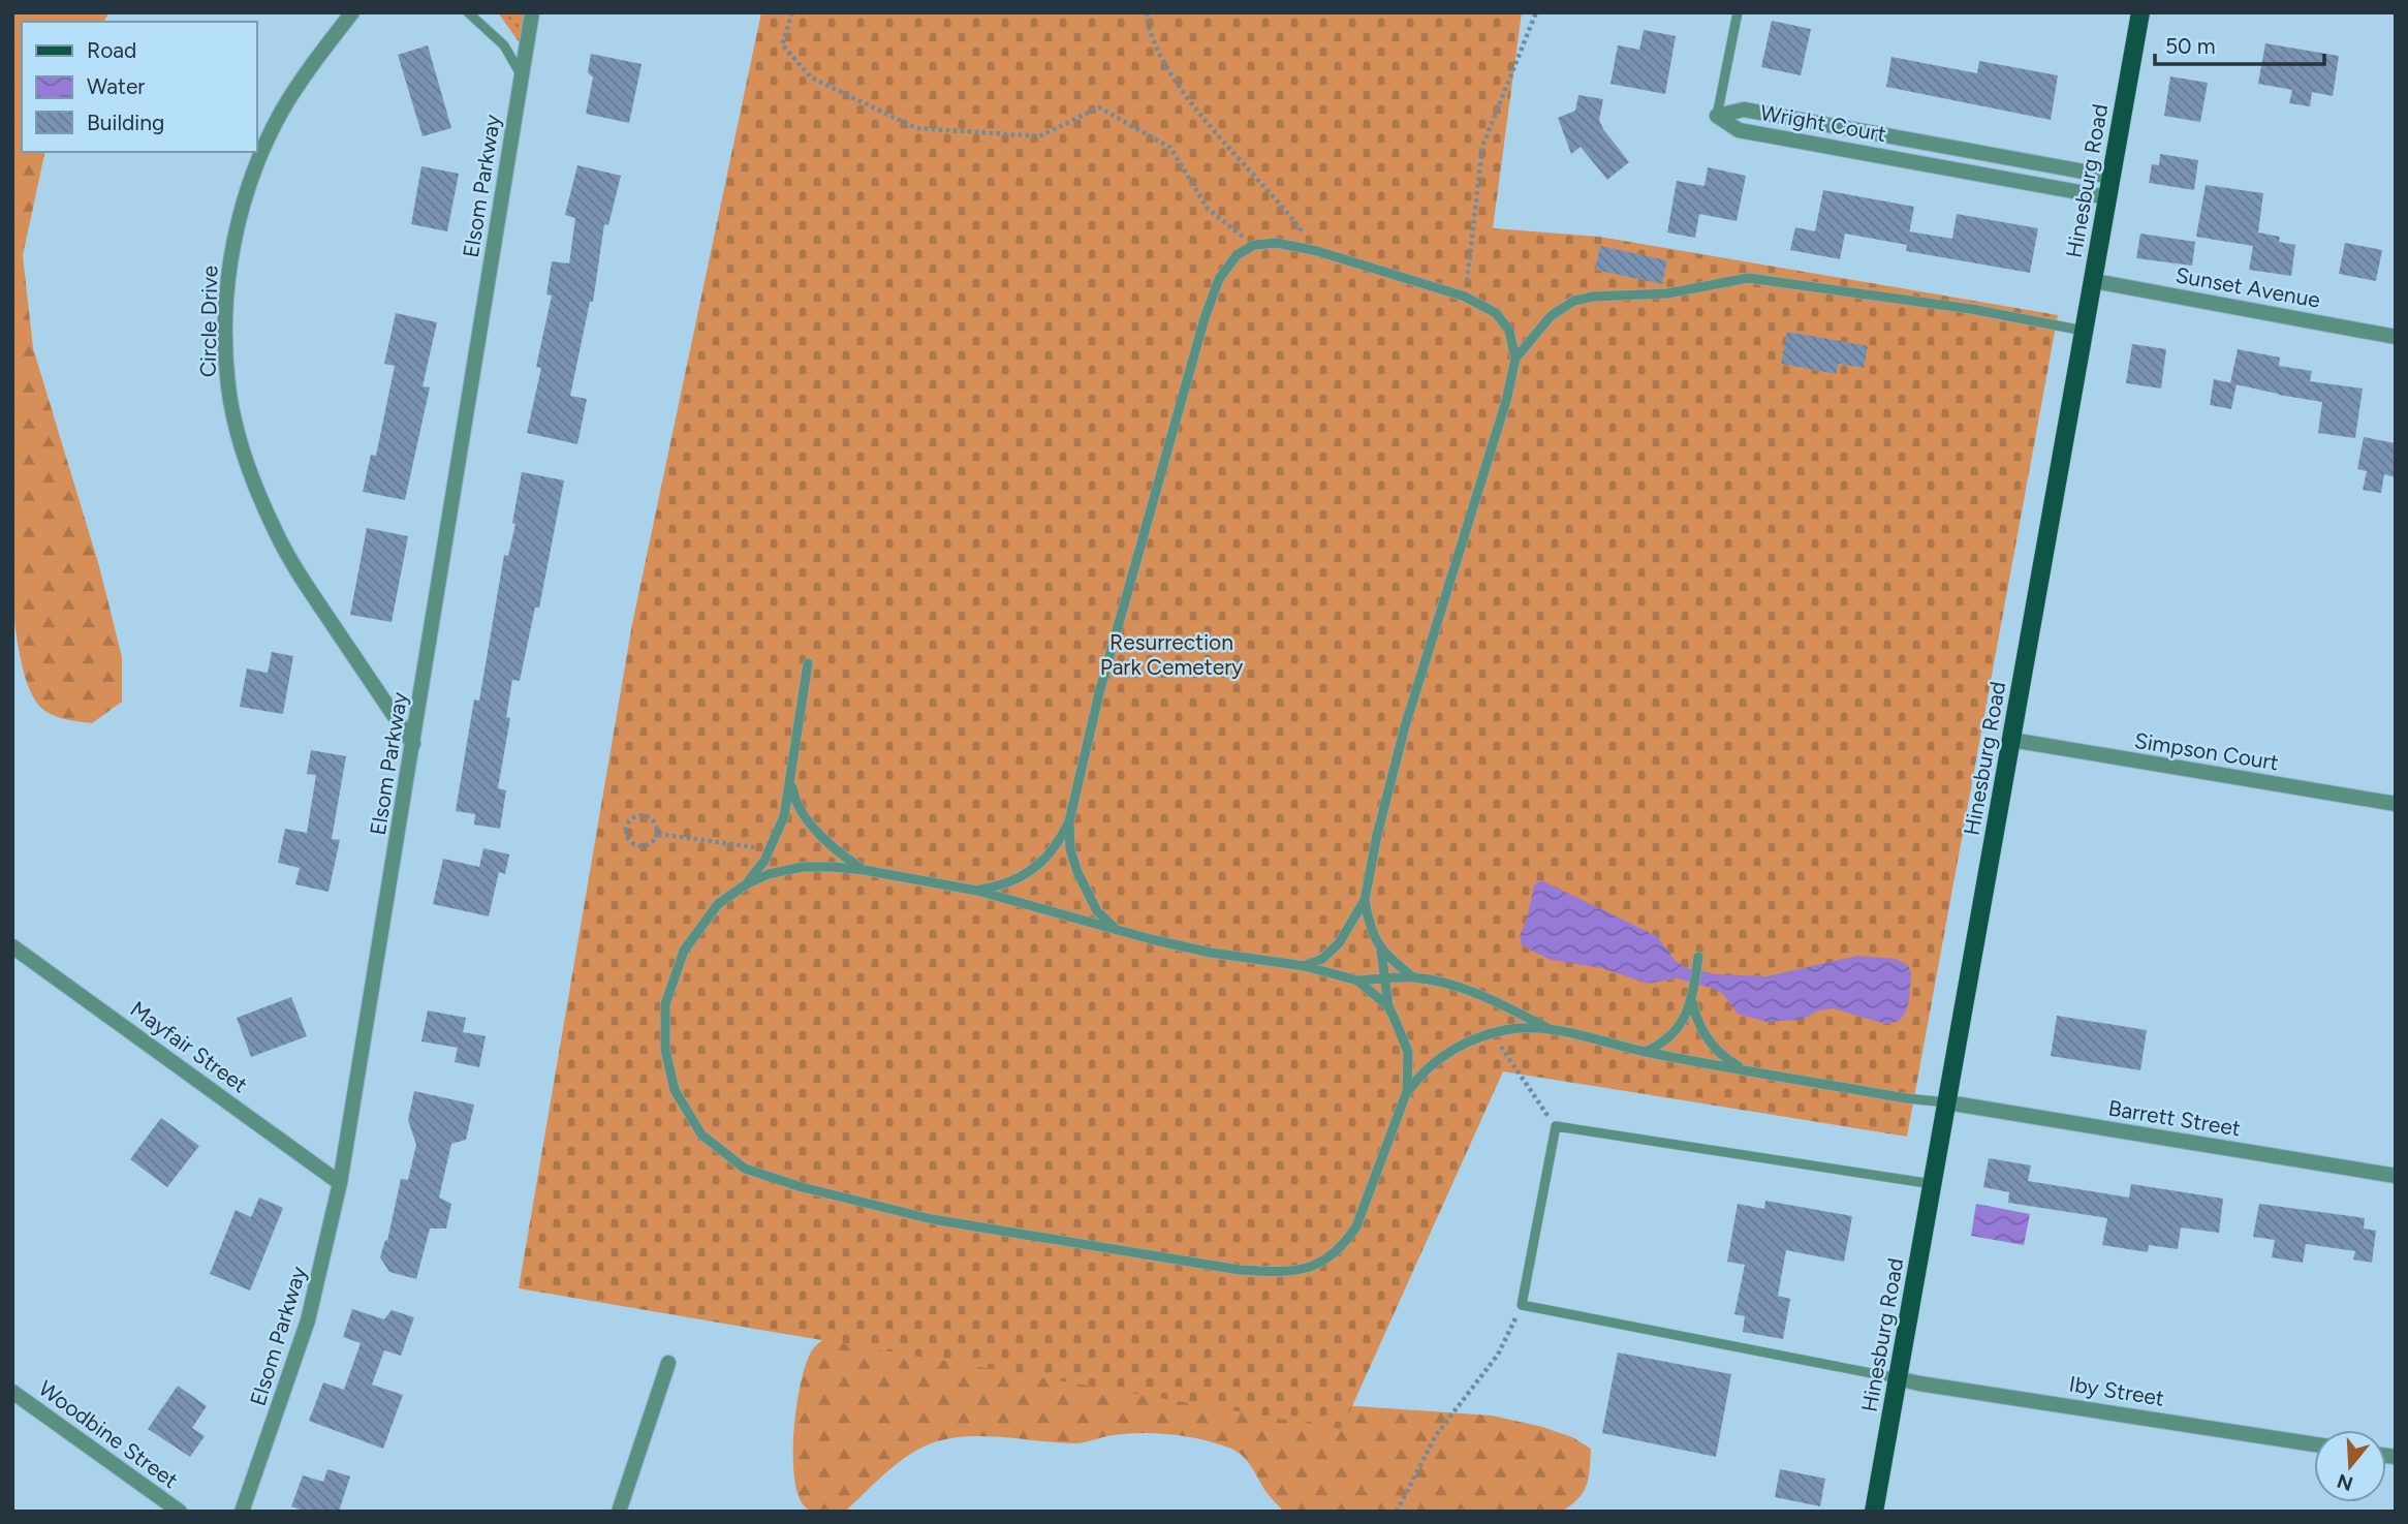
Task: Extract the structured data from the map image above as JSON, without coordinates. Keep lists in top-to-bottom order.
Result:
{
  "streets": {
    "main road": ["Hinesburg Road"],
    "street": [
      "Wright Court",
      "Elsom Parkway",
      "Sunset Avenue",
      "Circle Drive",
      "Simpson Court",
      "Mayfair Street",
      "Barrett Street",
      "Iby Street",
      "Woodbine Street"
    ]
  },
  "crossings": [
    ["Wright Court", "Hinesburg Road"],
    ["Hinesburg Road", "Sunset Avenue"],
    ["Hinesburg Road", "Simpson Court"],
    ["Hinesburg Road", "Barrett Street"],
    ["Hinesburg Road", "Iby Street"],
    ["Elsom Parkway", "Circle Drive"],
    ["Elsom Parkway", "Mayfair Street"]
  ],
  "parks": ["Resurrection Park Cemetery"],
  "legend": ["Road", "Water", "Building"],
  "scale_bar": "50 m",
  "north": "bottom"
}
